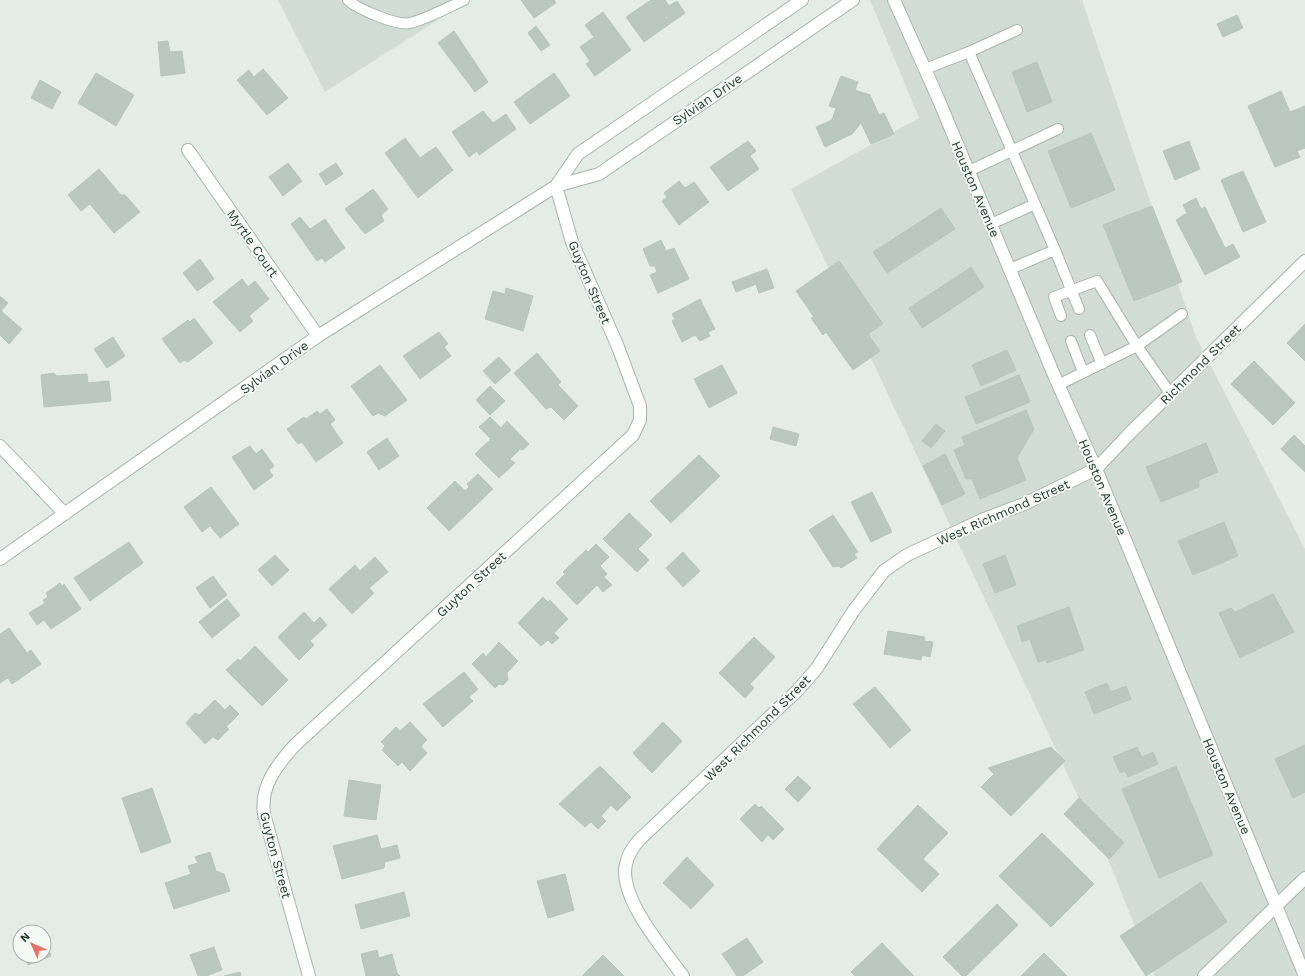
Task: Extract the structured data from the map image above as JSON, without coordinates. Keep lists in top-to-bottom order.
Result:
{
  "streets": {
    "street": [
      "Sylvian Drive",
      "Houston Avenue",
      "Myrtle Court",
      "Guyton Street",
      "Richmond Street",
      "West Richmond Street"
    ]
  },
  "crossings": [
    ["Sylvian Drive", "Myrtle Court"],
    ["Sylvian Drive", "Guyton Street"],
    ["Houston Avenue", "Richmond Street"],
    ["Houston Avenue", "West Richmond Street"],
    ["Richmond Street", "West Richmond Street"]
  ],
  "north": "top left"
}
